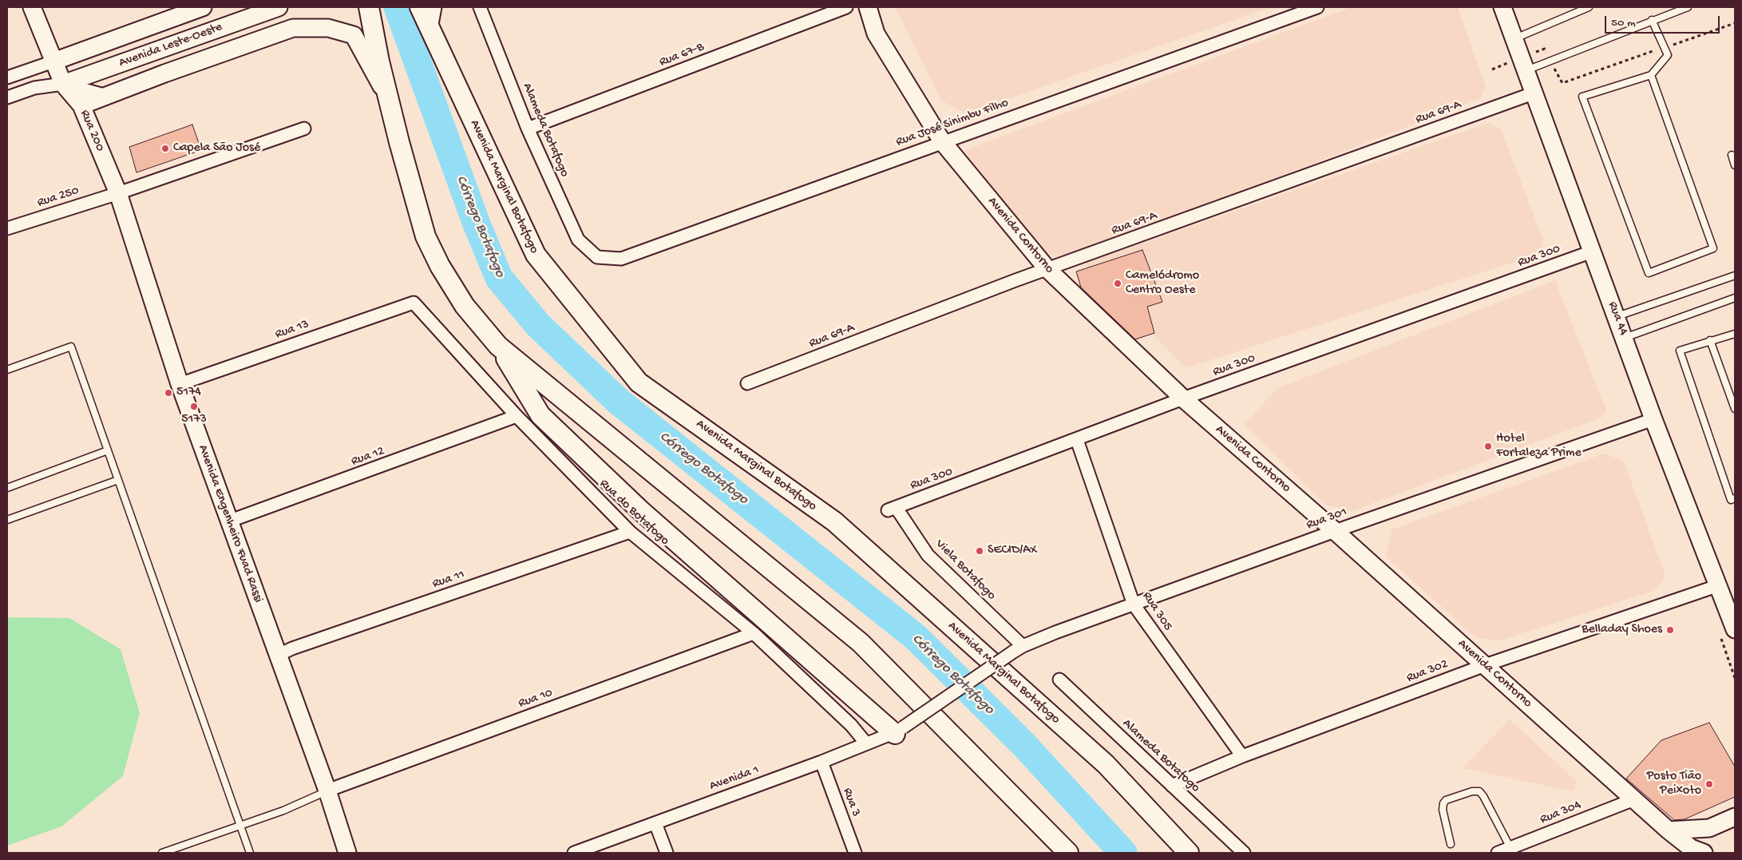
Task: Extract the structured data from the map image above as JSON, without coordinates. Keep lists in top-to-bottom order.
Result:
{
  "streets": {
    "main road": [
      "Avenida Leste-Oeste",
      "Rua 200",
      "Avenida Marginal Botafogo",
      "Avenida Contorno",
      "Rua 44",
      "Avenida Engenheiro Fuad Rassi"
    ],
    "street": [
      "Rua 67-B",
      "Rua 69-A",
      "Rua José Sinimbu Filho",
      "Alameda Botafogo",
      "Rua 250",
      "Rua 300",
      "Rua 13",
      "Rua 12",
      "Rua do Botafogo",
      "Rua 301",
      "Viela Botafogo",
      "Rua 11",
      "Rua 305",
      "Rua 302",
      "Rua 10",
      "Avenida 1",
      "Rua 3",
      "Rua 304"
    ]
  },
  "crossings": [
    ["Avenida Leste-Oeste", "Rua 200"],
    ["Rua 67-B", "Alameda Botafogo"],
    ["Rua 69-A", "Avenida Contorno"],
    ["Rua 69-A", "Rua 44"],
    ["Rua José Sinimbu Filho", "Alameda Botafogo"],
    ["Rua José Sinimbu Filho", "Avenida Contorno"],
    ["Alameda Botafogo", "Rua 302"],
    ["Rua 200", "Rua 250"],
    ["Rua 200", "Avenida Engenheiro Fuad Rassi"],
    ["Rua 250", "Avenida Engenheiro Fuad Rassi"],
    ["Avenida Contorno", "Rua 300"],
    ["Avenida Contorno", "Rua 301"],
    ["Avenida Contorno", "Rua 302"],
    ["Avenida Contorno", "Rua 304"],
    ["Rua 300", "Rua 44"],
    ["Rua 300", "Viela Botafogo"],
    ["Rua 300", "Rua 305"],
    ["Rua 44", "Rua 301"],
    ["Rua 44", "Rua 302"],
    ["Rua 13", "Rua do Botafogo"],
    ["Rua 13", "Avenida Engenheiro Fuad Rassi"],
    ["Rua 12", "Rua do Botafogo"],
    ["Rua 12", "Avenida Engenheiro Fuad Rassi"],
    ["Rua do Botafogo", "Rua 11"],
    ["Rua do Botafogo", "Rua 10"],
    ["Rua do Botafogo", "Avenida 1"],
    ["Rua 301", "Viela Botafogo"],
    ["Rua 301", "Rua 305"],
    ["Rua 301", "Avenida 1"],
    ["Avenida Engenheiro Fuad Rassi", "Rua 11"],
    ["Avenida Engenheiro Fuad Rassi", "Rua 10"],
    ["Rua 305", "Rua 302"],
    ["Avenida 1", "Rua 3"]
  ],
  "water": ["Córrego Botafogo"],
  "places": [
    "Capela São José",
    "Camelódromo Centro Oeste",
    "5174",
    "5173",
    "Hotel Fortaleza Prime",
    "SECID/AX",
    "Belladay Shoes",
    "Posto Tião Peixoto"
  ],
  "scale_bar": "50 m"
}
